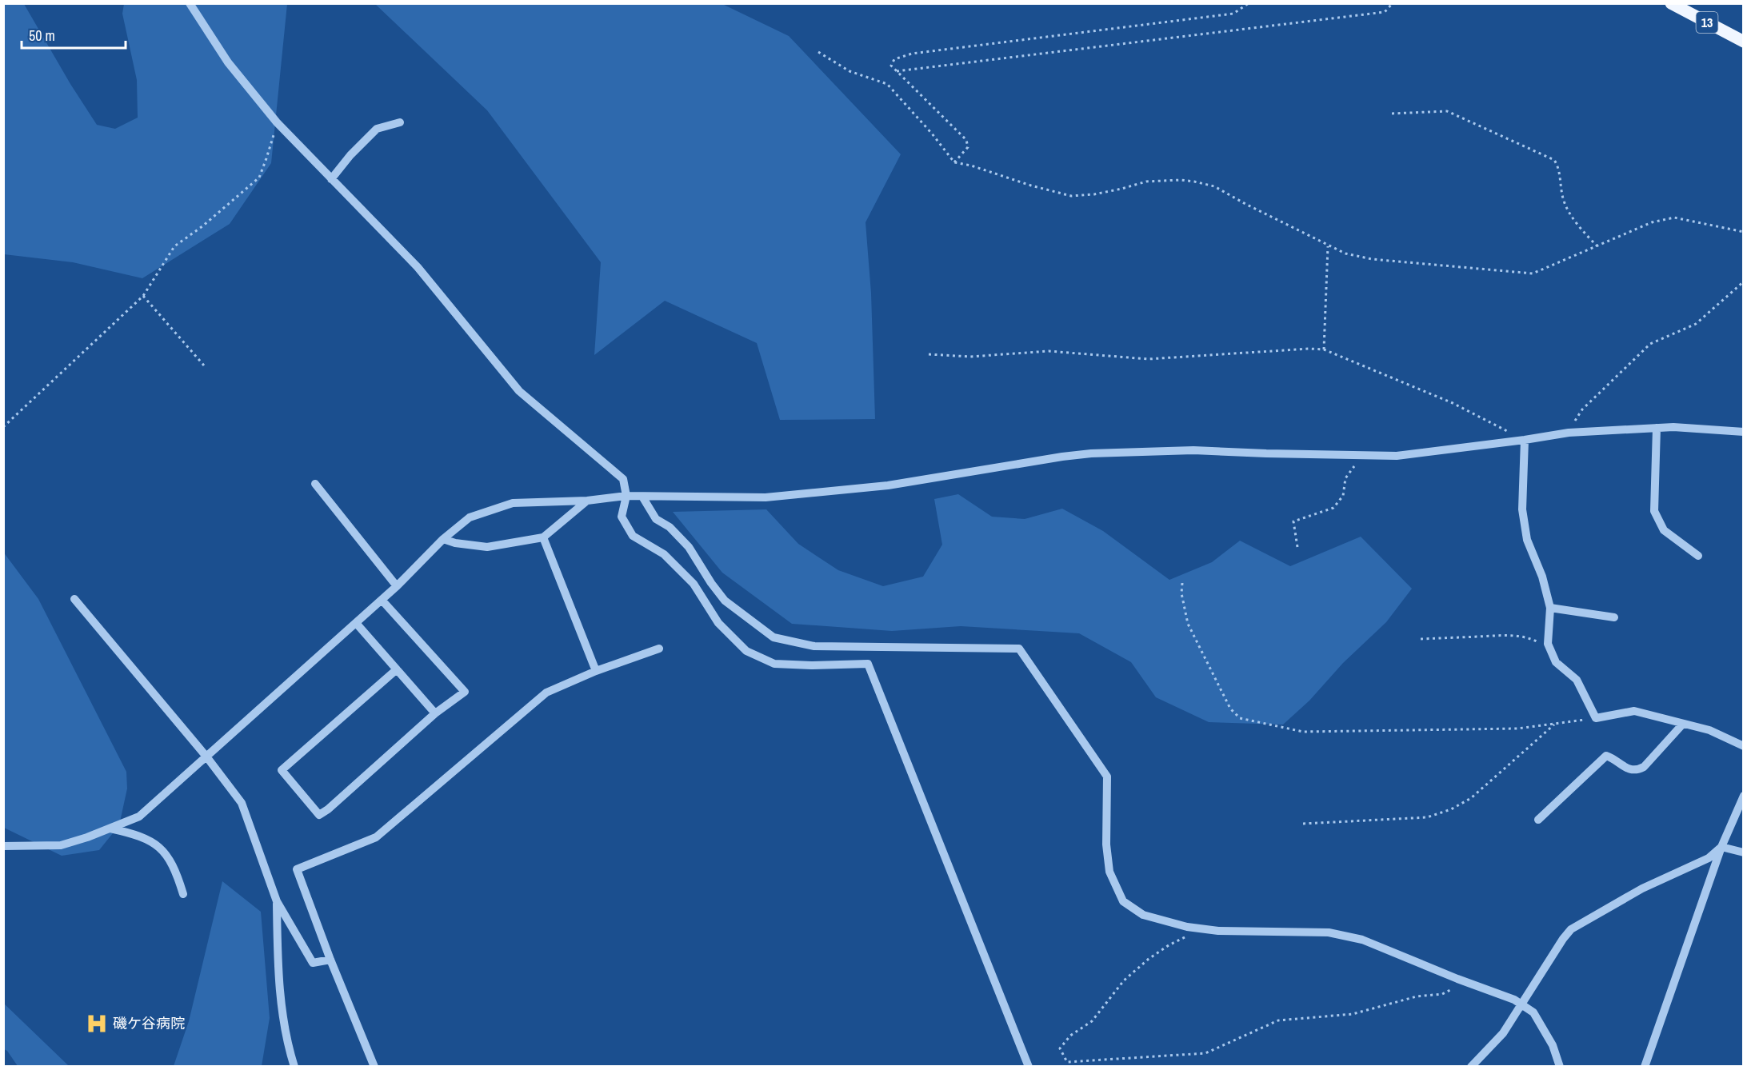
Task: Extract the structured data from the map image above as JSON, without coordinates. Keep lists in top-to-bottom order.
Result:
{
  "streets": {
    "main road": ["13"]
  },
  "places": {
    "hospital": ["磯ケ谷病院"]
  },
  "scale_bar": "50 m"
}
